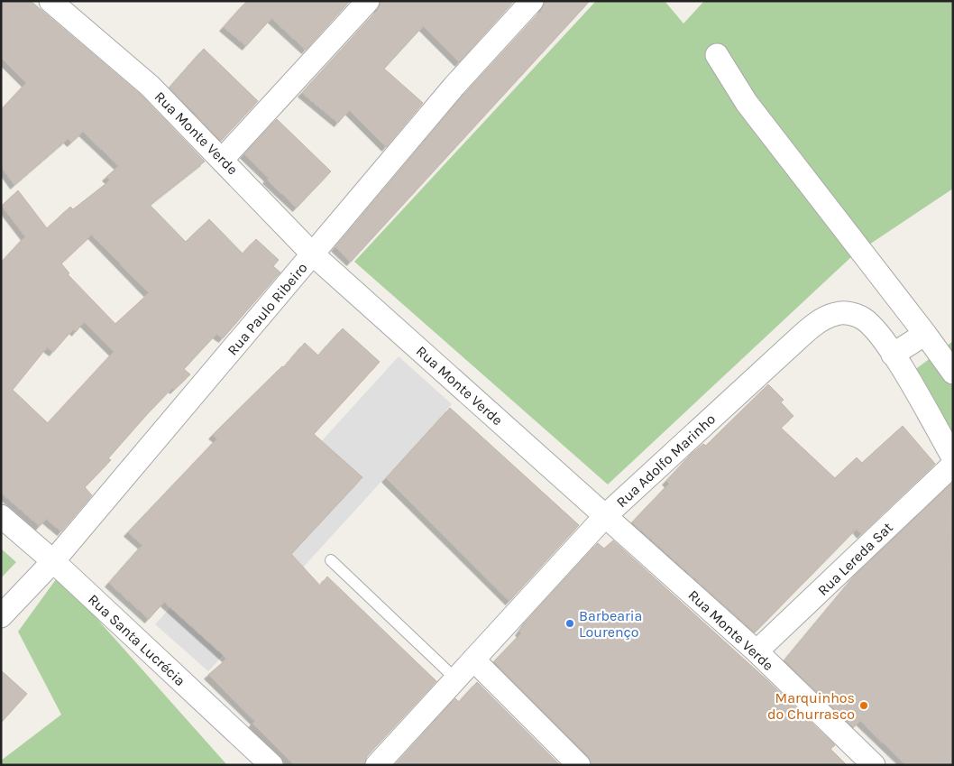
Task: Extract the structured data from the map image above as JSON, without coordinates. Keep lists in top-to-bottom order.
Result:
{
  "streets": {
    "street": [
      "Rua Monte Verde",
      "Rua Paulo Ribeiro",
      "Rua Adolfo Marinho",
      "Rua Lereda Sat",
      "Rua Santa Lucrécia"
    ]
  },
  "crossings": [
    ["Rua Monte Verde", "Rua Paulo Ribeiro"],
    ["Rua Monte Verde", "Rua Adolfo Marinho"],
    ["Rua Monte Verde", "Rua Lereda Sat"],
    ["Rua Paulo Ribeiro", "Rua Santa Lucrécia"]
  ],
  "places": ["Barbearia Lourenço", "Marquinhos do Churrasco"]
}
